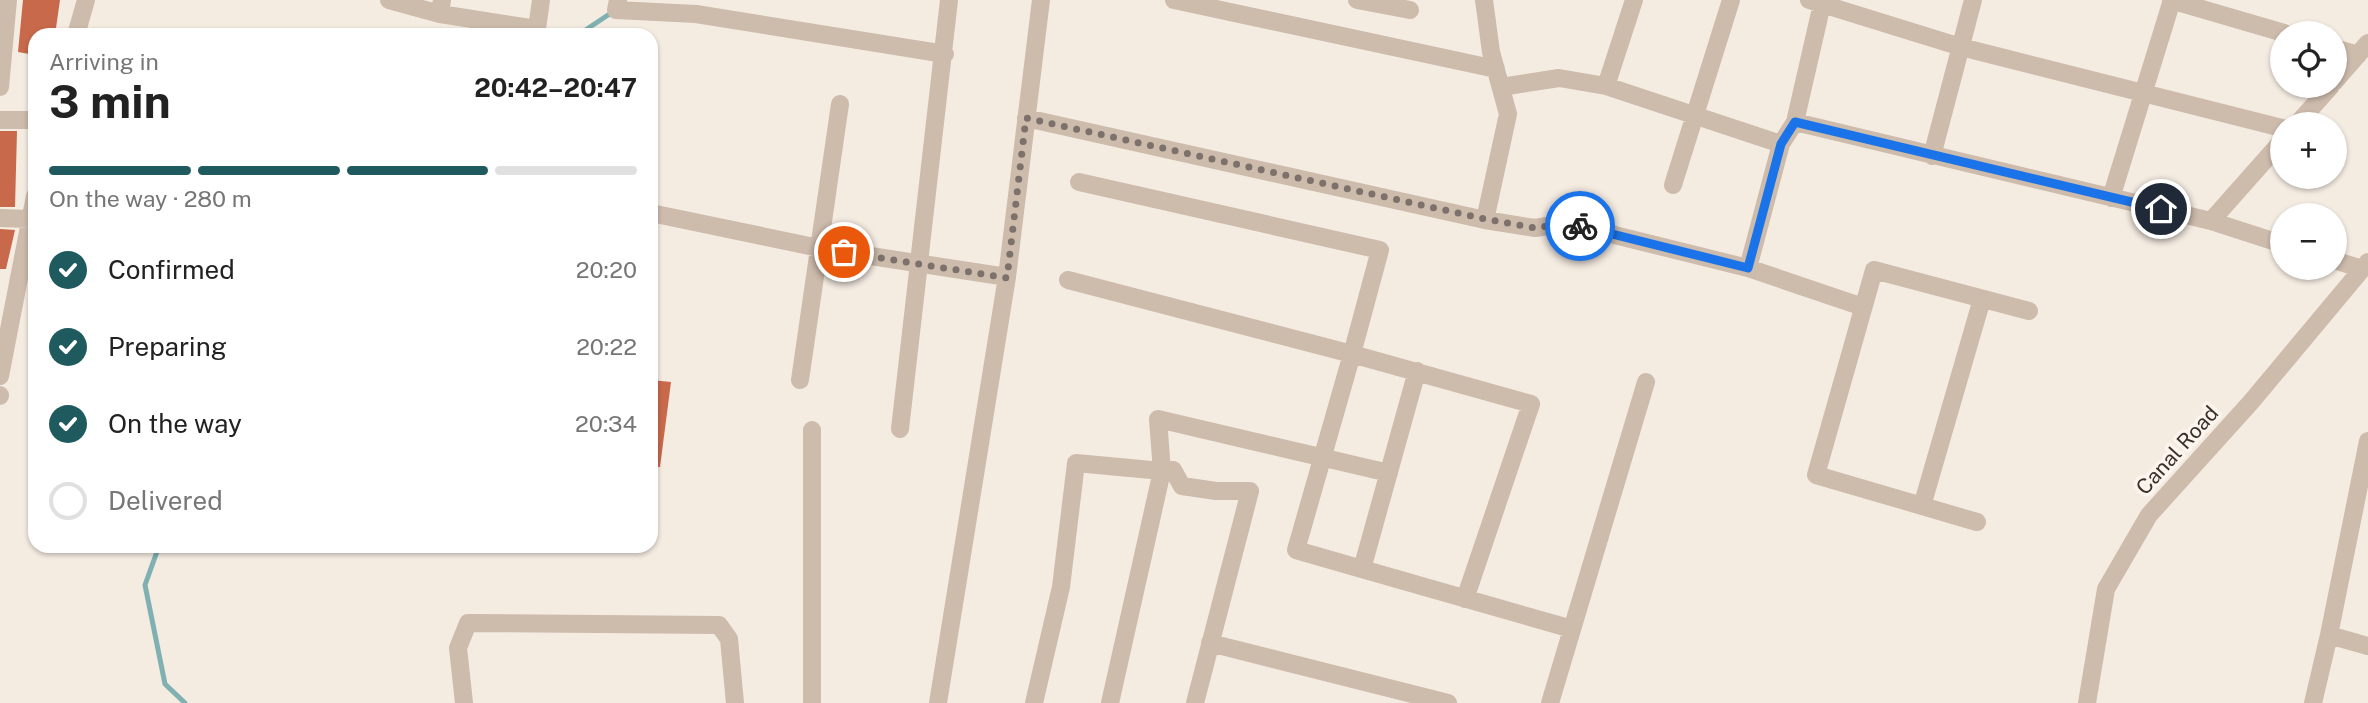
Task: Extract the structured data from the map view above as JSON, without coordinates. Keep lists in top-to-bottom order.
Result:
{
  "streets": {
    "street": ["Canal Road"]
  },
  "page": {
    "map_buttons": ["+", "−"],
    "heading": ["3 min", "Arriving in", "20:42–20:47"],
    "bar": "On the way · 280 m",
    "list": [
      ["Confirmed", "20:20"],
      ["Preparing", "20:22"],
      ["On the way", "20:34"],
      "Delivered"
    ]
  }
}
